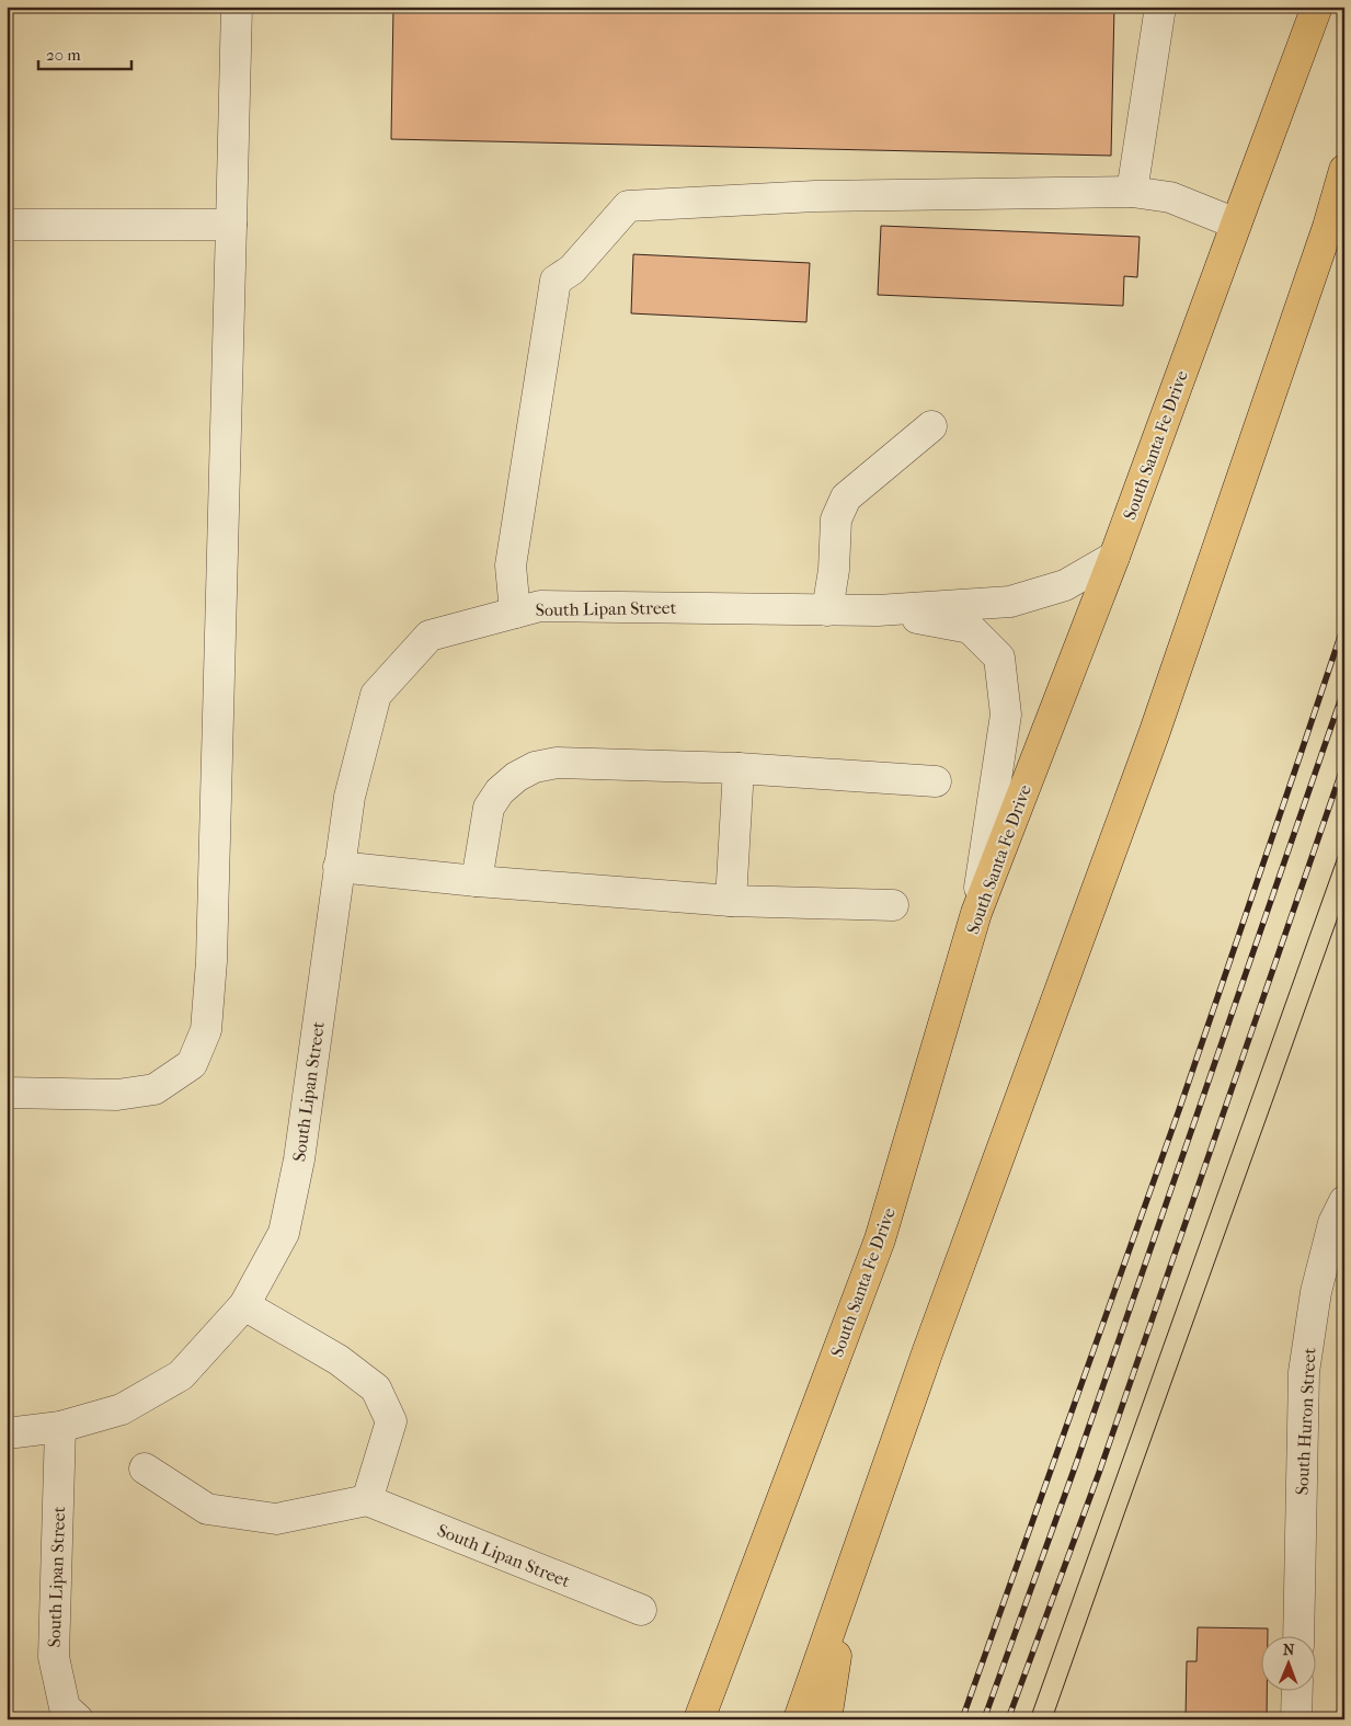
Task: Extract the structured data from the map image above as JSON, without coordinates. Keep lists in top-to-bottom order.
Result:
{
  "streets": {
    "highway": ["South Santa Fe Drive"],
    "street": ["South Lipan Street", "South Huron Street"]
  },
  "crossings": [
    ["South Santa Fe Drive", "South Lipan Street"]
  ],
  "scale_bar": "20 m",
  "north": "top"
}
